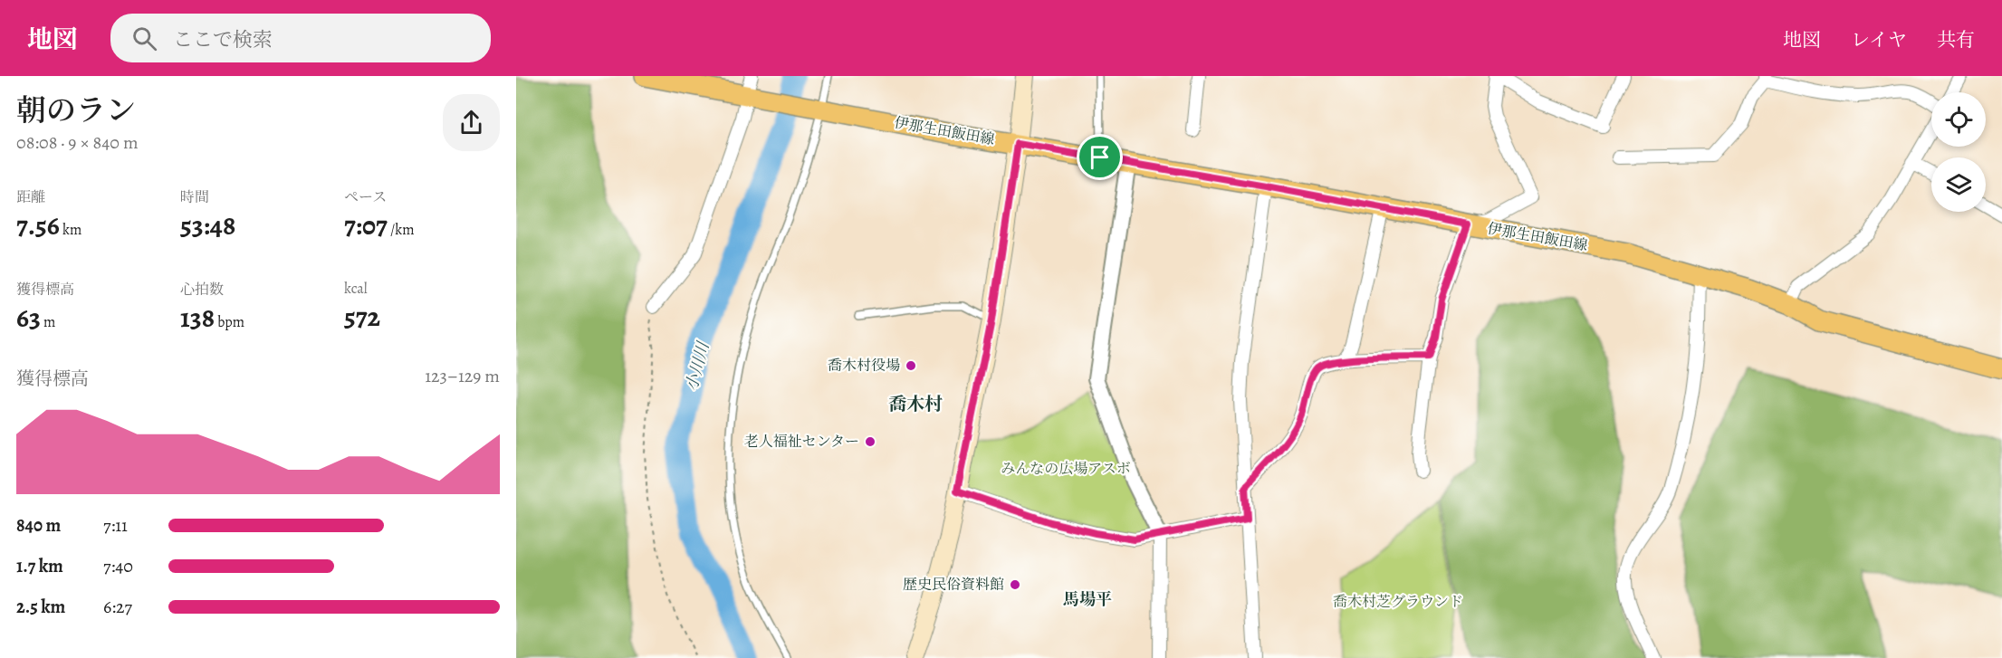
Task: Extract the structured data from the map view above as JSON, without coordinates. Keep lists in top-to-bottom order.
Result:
{
  "streets": {
    "main road": ["伊那生田飯田線"]
  },
  "districts": ["喬木村", "馬場平"],
  "water": ["小川川"],
  "parks": ["みんなの広場アスボ", "喬木村芝グラウンド"],
  "places": ["喬木村役場", "老人福祉センター", "歴史民俗資料館"],
  "page": {
    "header": "地図",
    "search": "ここで検索",
    "nav": ["地図", "レイヤ", "共有"],
    "heading": ["朝のラン", "08:08 · 9 × 840 m"],
    "stats": [
      ["距離", "7.56 km"],
      ["時間", "53:48"],
      ["ペース", "7:07 /km"],
      ["獲得標高", "63 m"],
      ["心拍数", "138 bpm"],
      ["kcal", "572"]
    ],
    "chart": ["獲得標高", "123–129 m"],
    "list": [
      {
        "name": "840 m",
        "note": "7:11"
      },
      {
        "name": "1.7 km",
        "note": "7:40"
      },
      {
        "name": "2.5 km",
        "note": "6:27"
      }
    ]
  }
}
